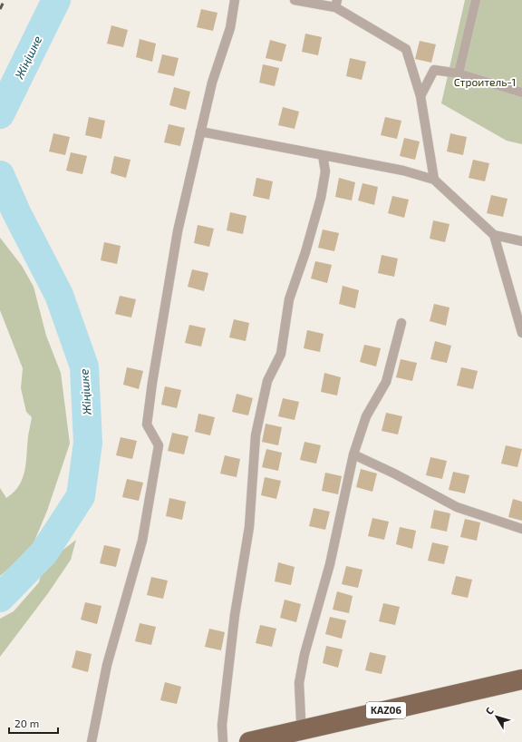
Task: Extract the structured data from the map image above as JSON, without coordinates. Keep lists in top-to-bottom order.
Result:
{
  "streets": {
    "highway": ["KАZ06"]
  },
  "water": ["Жіңішке"],
  "parks": ["Строитель-1"],
  "scale_bar": "20 m",
  "north": "top left"
}
